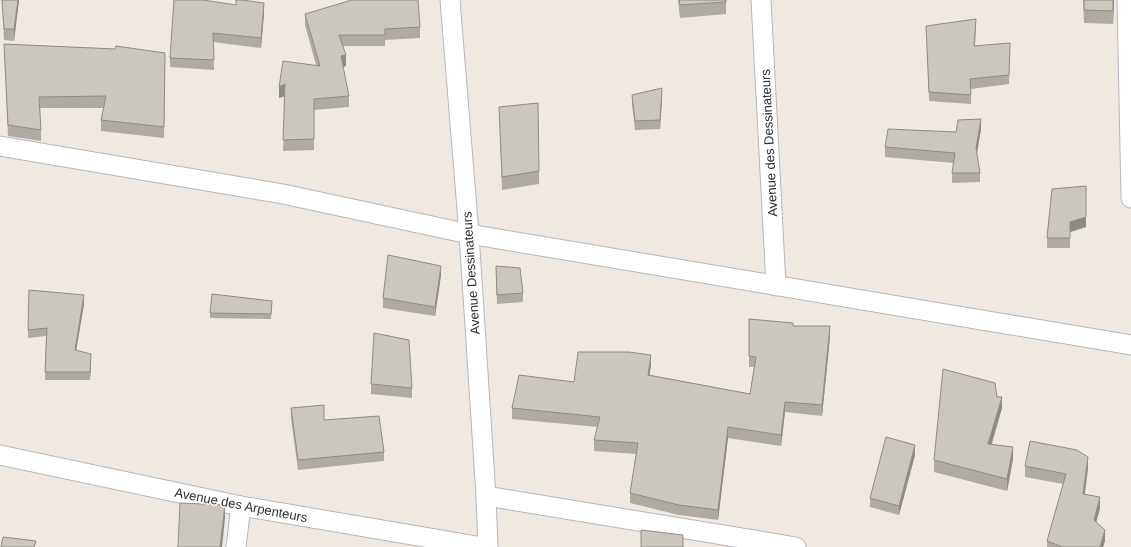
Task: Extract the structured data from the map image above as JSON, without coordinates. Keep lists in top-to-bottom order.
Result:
{
  "streets": {
    "street": ["Avenue des Dessinateurs", "Avenue Dessinateurs", "Avenue des Arpenteurs"]
  }
}
